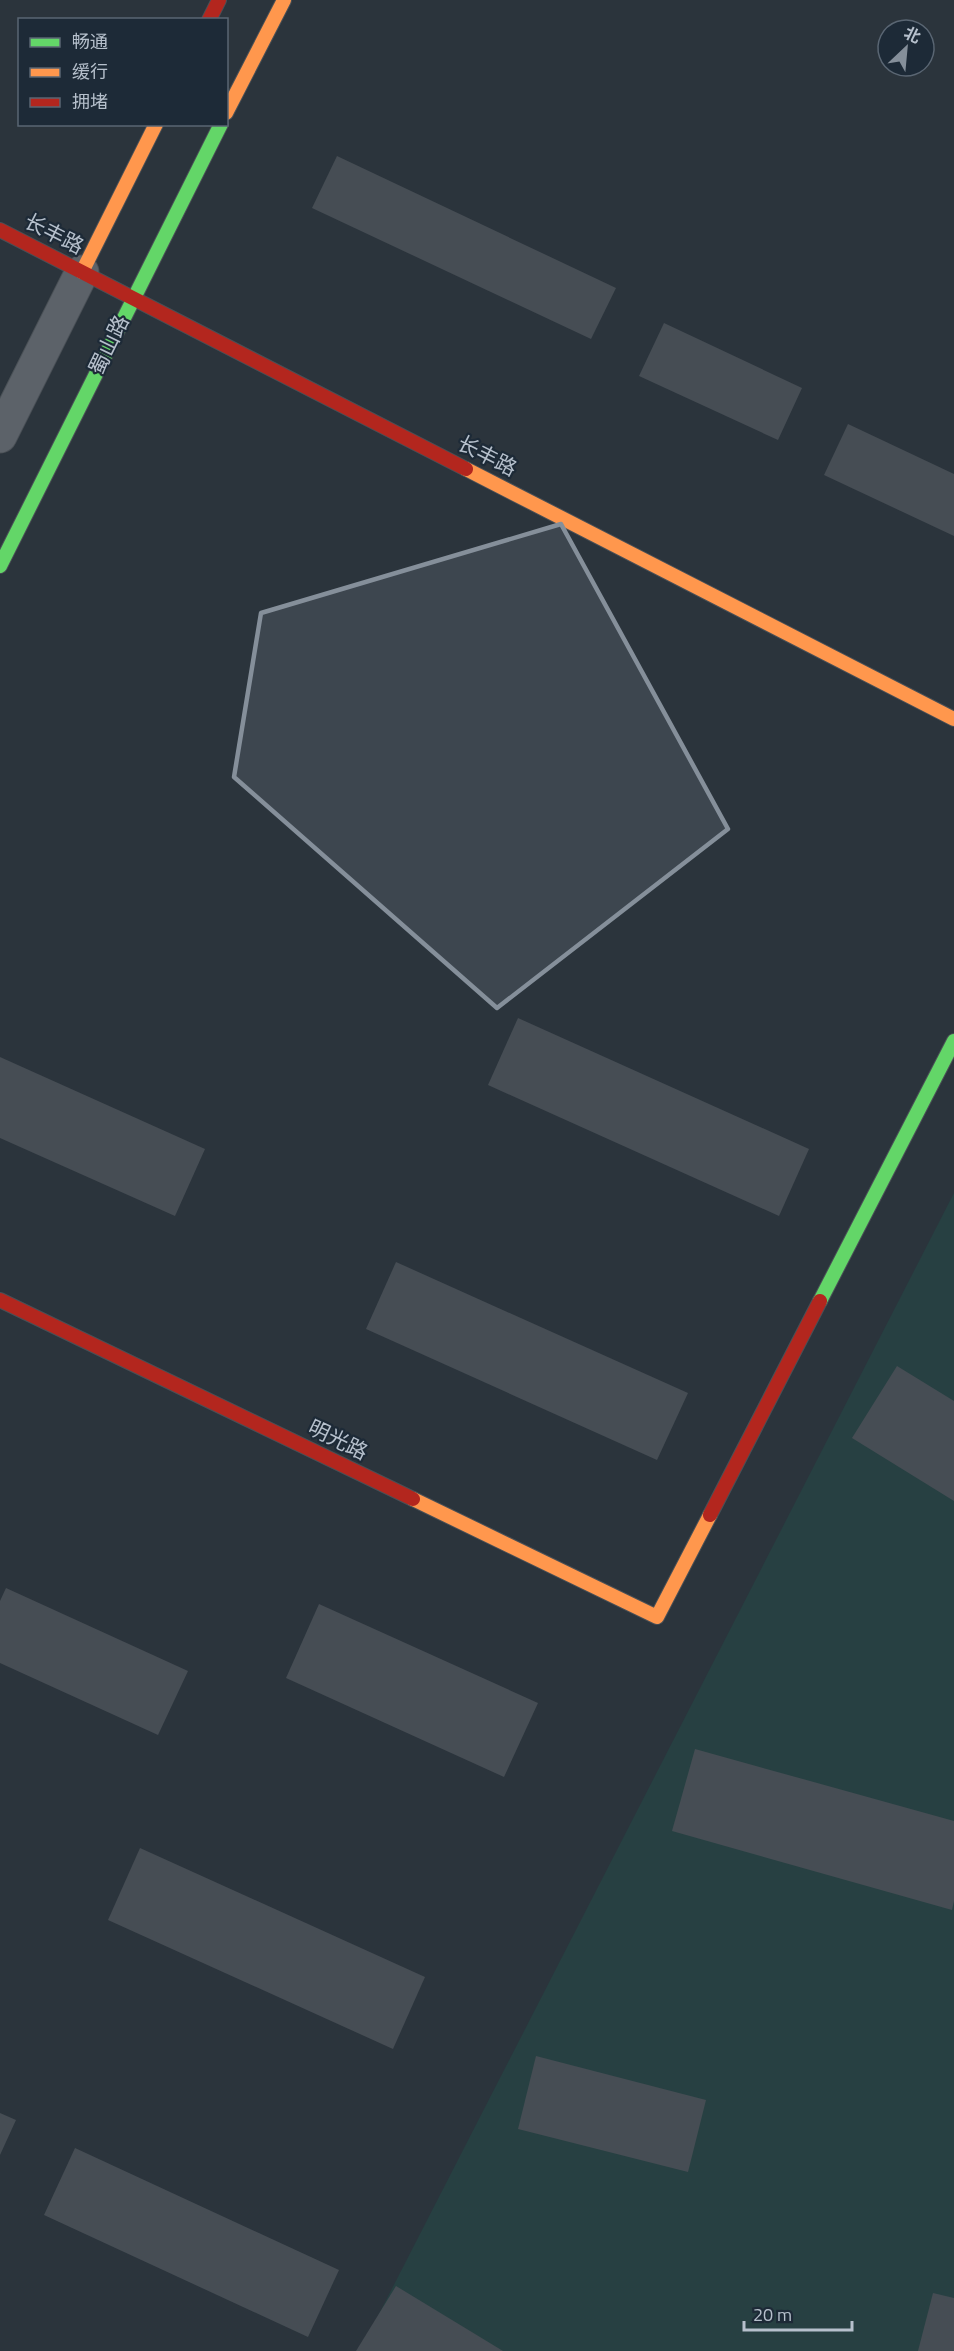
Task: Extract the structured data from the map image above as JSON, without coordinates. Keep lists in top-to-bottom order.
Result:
{
  "streets": {
    "street": ["长丰路", "蜀山路", "明光路"]
  },
  "crossings": [
    ["长丰路", "蜀山路"]
  ],
  "legend": ["畅通", "缓行", "拥堵"],
  "scale_bar": "20 m",
  "north": "top right"
}
